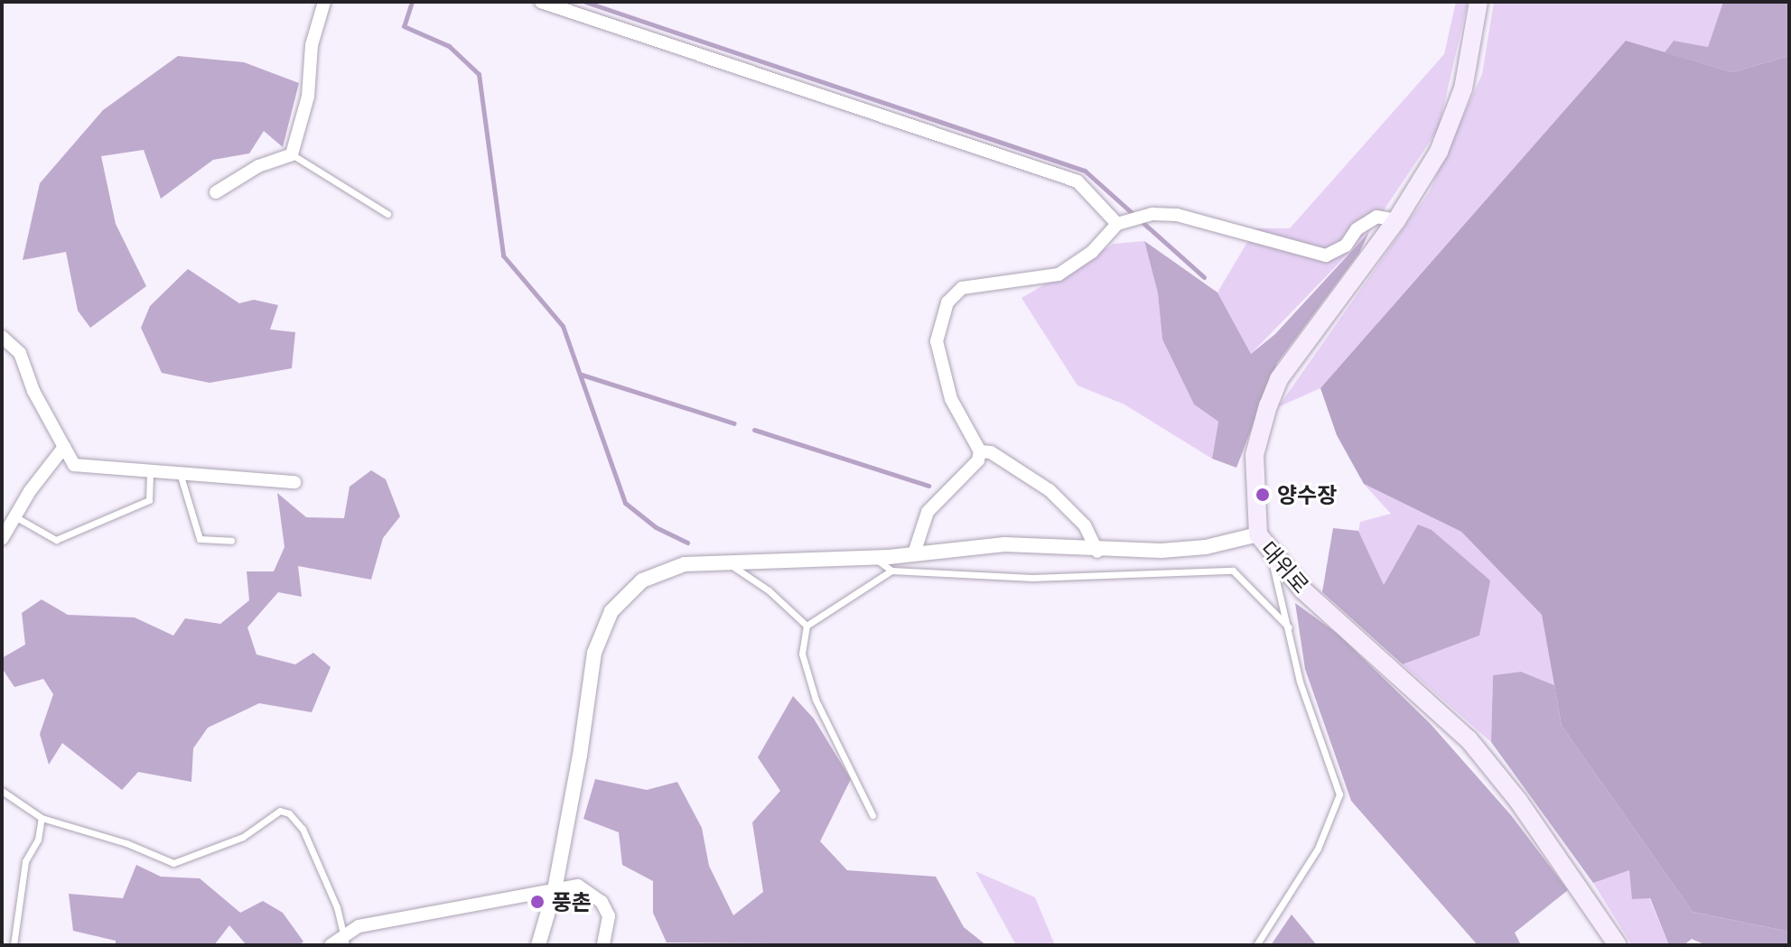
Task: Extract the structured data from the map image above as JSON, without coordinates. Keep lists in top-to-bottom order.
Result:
{
  "streets": {
    "main road": ["대위로"]
  },
  "places": ["양수장", "풍촌"]
}
